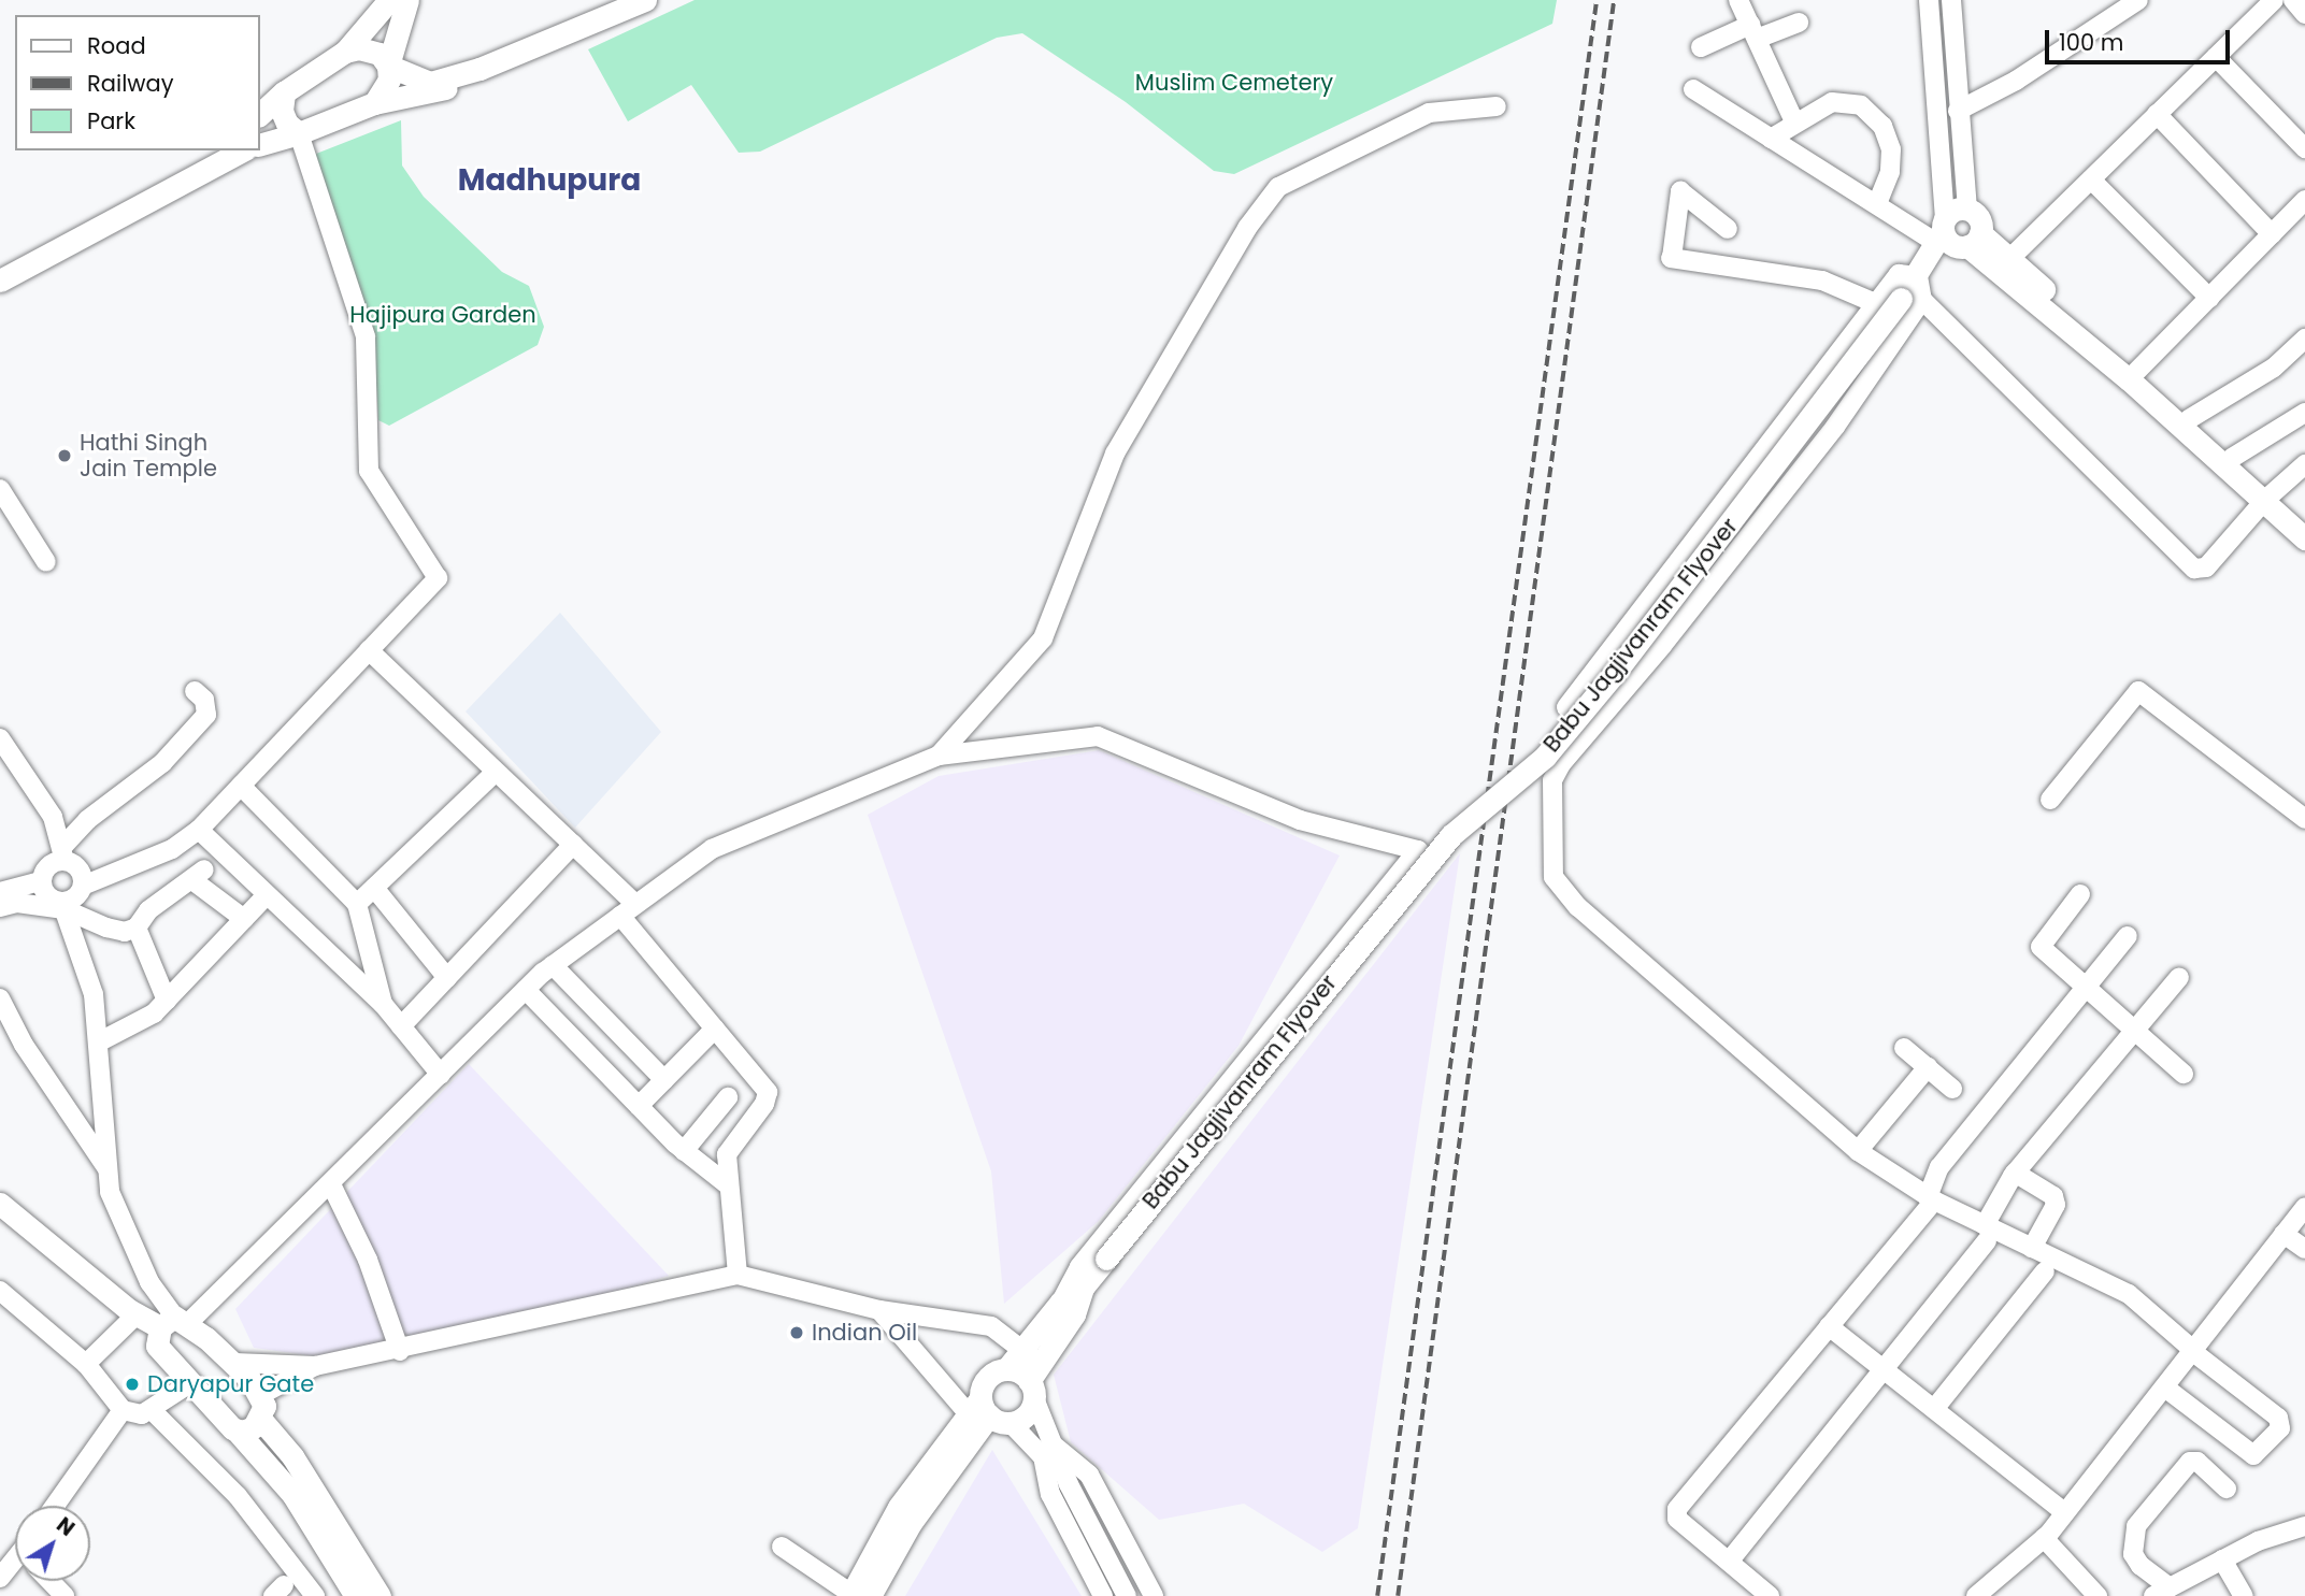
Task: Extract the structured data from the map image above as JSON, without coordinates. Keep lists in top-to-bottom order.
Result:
{
  "streets": {
    "main road": ["Babu Jagjivanram Flyover"]
  },
  "districts": ["Madhupura"],
  "parks": ["Muslim Cemetery", "Hajipura Garden"],
  "places": ["Hathi Singh Jain Temple", "Indian Oil", "Daryapur Gate"],
  "legend": ["Road", "Railway", "Park"],
  "scale_bar": "100 m",
  "north": "top right"
}
